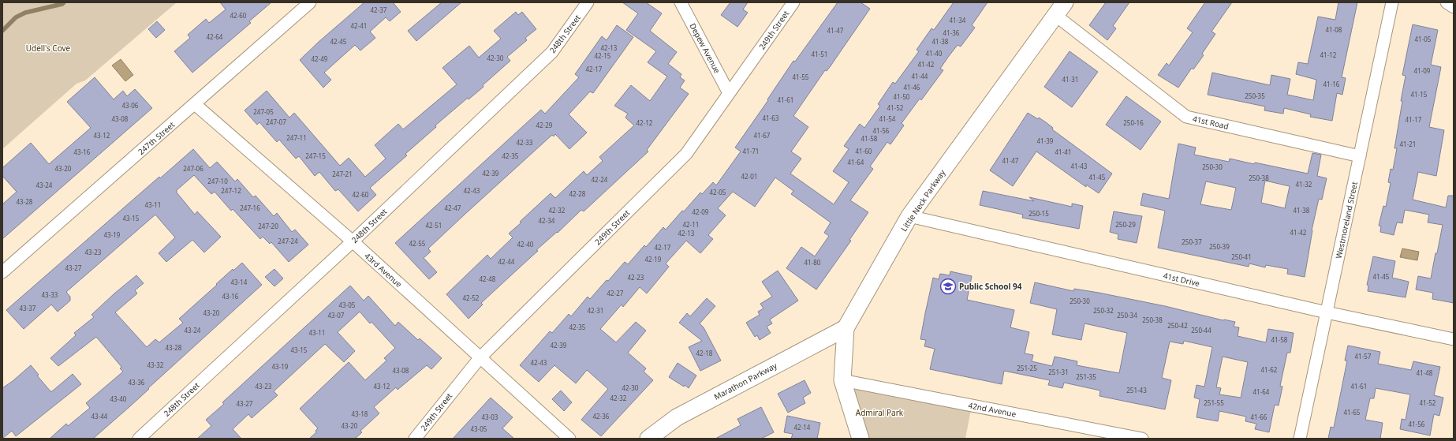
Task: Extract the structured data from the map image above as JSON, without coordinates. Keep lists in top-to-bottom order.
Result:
{
  "streets": {
    "street": [
      "249th Street",
      "248th Street",
      "Depew Avenue",
      "41st Road",
      "247th Street",
      "Little Neck Parkway",
      "Westmoreland Street",
      "43rd Avenue",
      "41st Drive",
      "Marathon Parkway",
      "42nd Avenue"
    ]
  },
  "crossings": [
    ["249th Street", "Depew Avenue"],
    ["249th Street", "43rd Avenue"],
    ["248th Street", "43rd Avenue"],
    ["41st Road", "Little Neck Parkway"],
    ["41st Road", "Westmoreland Street"],
    ["247th Street", "43rd Avenue"],
    ["Little Neck Parkway", "41st Drive"],
    ["Little Neck Parkway", "Marathon Parkway"],
    ["Little Neck Parkway", "42nd Avenue"],
    ["Westmoreland Street", "41st Drive"]
  ],
  "parks": ["Udell's Cove", "Admiral Park"],
  "places": {
    "school or university": ["Public School 94"]
  },
  "house_numbers": [
    "42-37",
    "42-60",
    "41-34",
    "42-41",
    "41-08",
    "41-47",
    "41-36",
    "42-64",
    "41-05",
    "42-45",
    "41-38",
    "42-13",
    "41-40",
    "41-51",
    "41-12",
    "42-15",
    "42-30",
    "42-49",
    "41-42",
    "42-17",
    "41-09",
    "41-44",
    "41-55",
    "41-31",
    "41-16",
    "41-46",
    "41-15",
    "250-35",
    "41-50",
    "41-61",
    "43-06",
    "41-52",
    "247-05",
    "41-63",
    "43-08",
    "41-54",
    "41-17",
    "247-07",
    "42-12",
    "250-16",
    "42-29",
    "41-56",
    "43-12",
    "41-67",
    "247-11",
    "41-58",
    "41-39",
    "42-33",
    "41-21",
    "41-71",
    "41-60",
    "43-16",
    "41-41",
    "247-15",
    "42-35",
    "41-47",
    "41-64",
    "41-43",
    "250-30",
    "43-20",
    "247-06",
    "42-39",
    "247-21",
    "42-01",
    "41-45",
    "250-38",
    "42-24",
    "247-10",
    "41-32",
    "43-24",
    "247-12",
    "42-43",
    "42-05",
    "42-28",
    "42-60",
    "43-28",
    "43-11",
    "247-16",
    "42-47",
    "42-32",
    "41-38",
    "42-09",
    "250-15",
    "43-15",
    "42-34",
    "42-11",
    "250-29",
    "42-51",
    "247-20",
    "41-42",
    "42-13",
    "43-19",
    "247-24",
    "250-37",
    "42-55",
    "42-40",
    "250-39",
    "42-17",
    "43-23",
    "250-41",
    "42-19",
    "42-44",
    "41-80",
    "43-27",
    "41-45",
    "42-23",
    "42-48",
    "43-14",
    "42-27",
    "43-33",
    "43-16",
    "42-52",
    "250-30",
    "43-05",
    "43-37",
    "42-31",
    "250-32",
    "43-20",
    "43-07",
    "250-34",
    "250-38",
    "250-42",
    "42-35",
    "43-24",
    "250-44",
    "43-11",
    "41-58",
    "42-39",
    "43-28",
    "43-15",
    "42-18",
    "41-57",
    "42-43",
    "43-32",
    "43-19",
    "251-25",
    "41-62",
    "43-08",
    "251-31",
    "41-48",
    "251-35",
    "43-36",
    "43-23",
    "43-12",
    "41-61",
    "42-30",
    "251-43",
    "41-64",
    "42-32",
    "43-40",
    "251-55",
    "41-52",
    "43-27",
    "41-65",
    "43-18",
    "43-44",
    "42-36",
    "43-03",
    "41-66",
    "41-56",
    "43-20",
    "42-14",
    "43-05"
  ]
}
